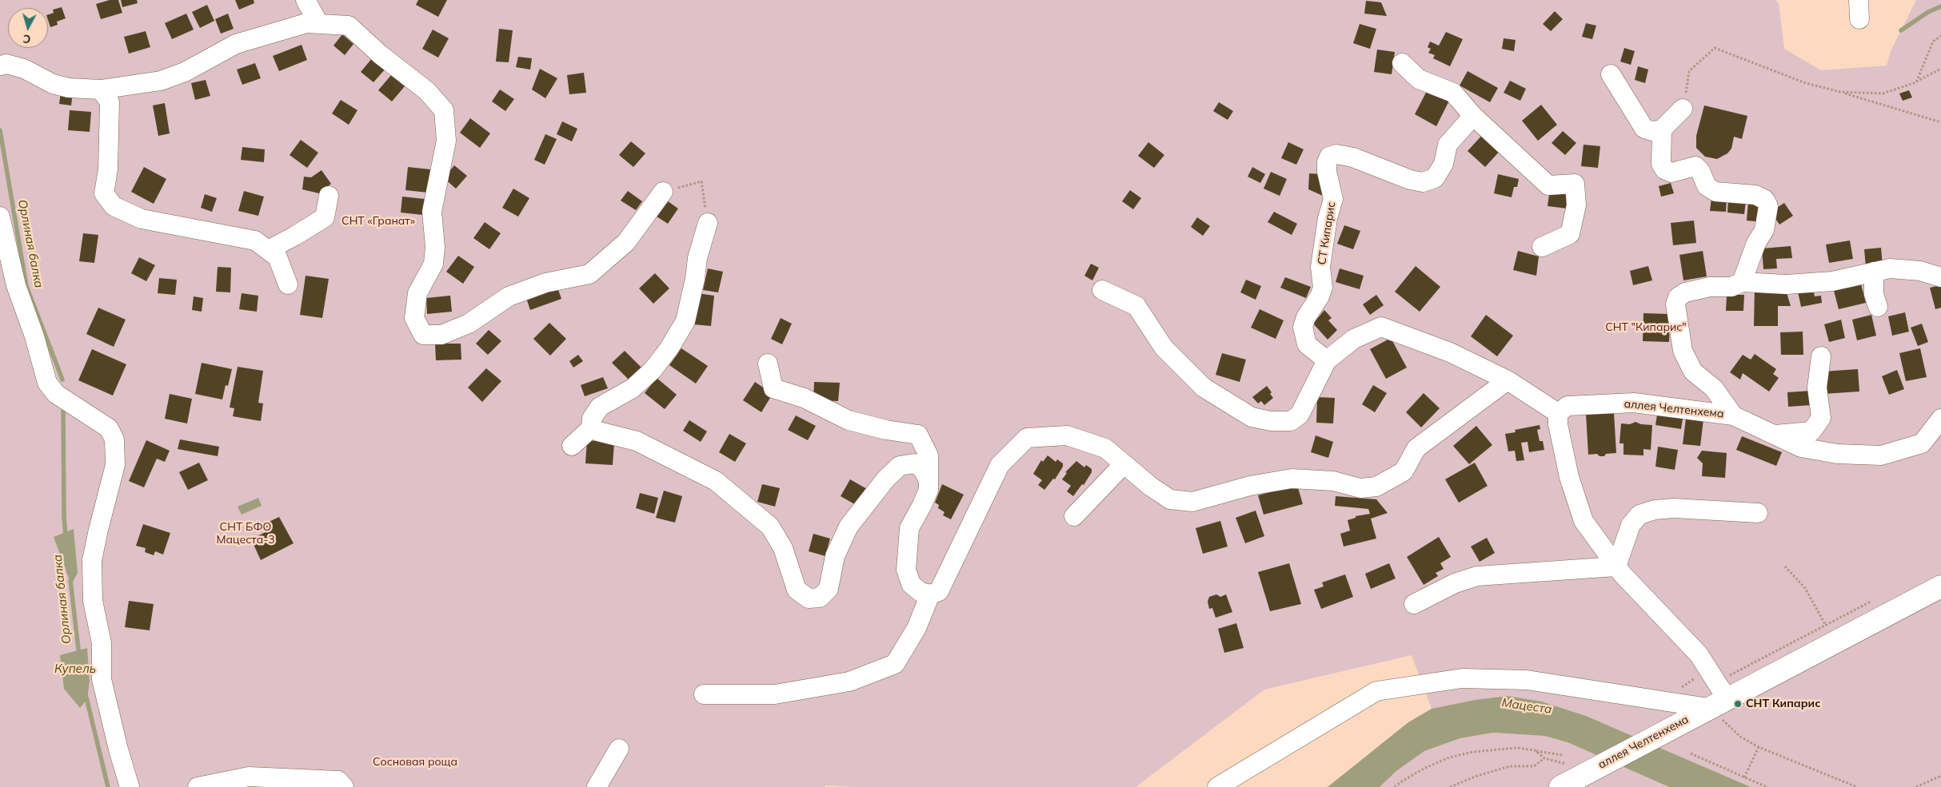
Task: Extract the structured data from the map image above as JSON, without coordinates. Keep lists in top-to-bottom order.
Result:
{
  "streets": {
    "main road": ["аллея Челтенхема"],
    "street": ["СТ Кипарис"]
  },
  "water": ["Орлиная балка", "Купель", "Мацеста"],
  "parks": [
    "СНТ «Гранат»",
    "СНТ \"Кипарис\"",
    "СНТ БФО Мацеста-3",
    "Сосновая роща"
  ],
  "places": ["СНТ Кипарис"],
  "north": "bottom"
}
